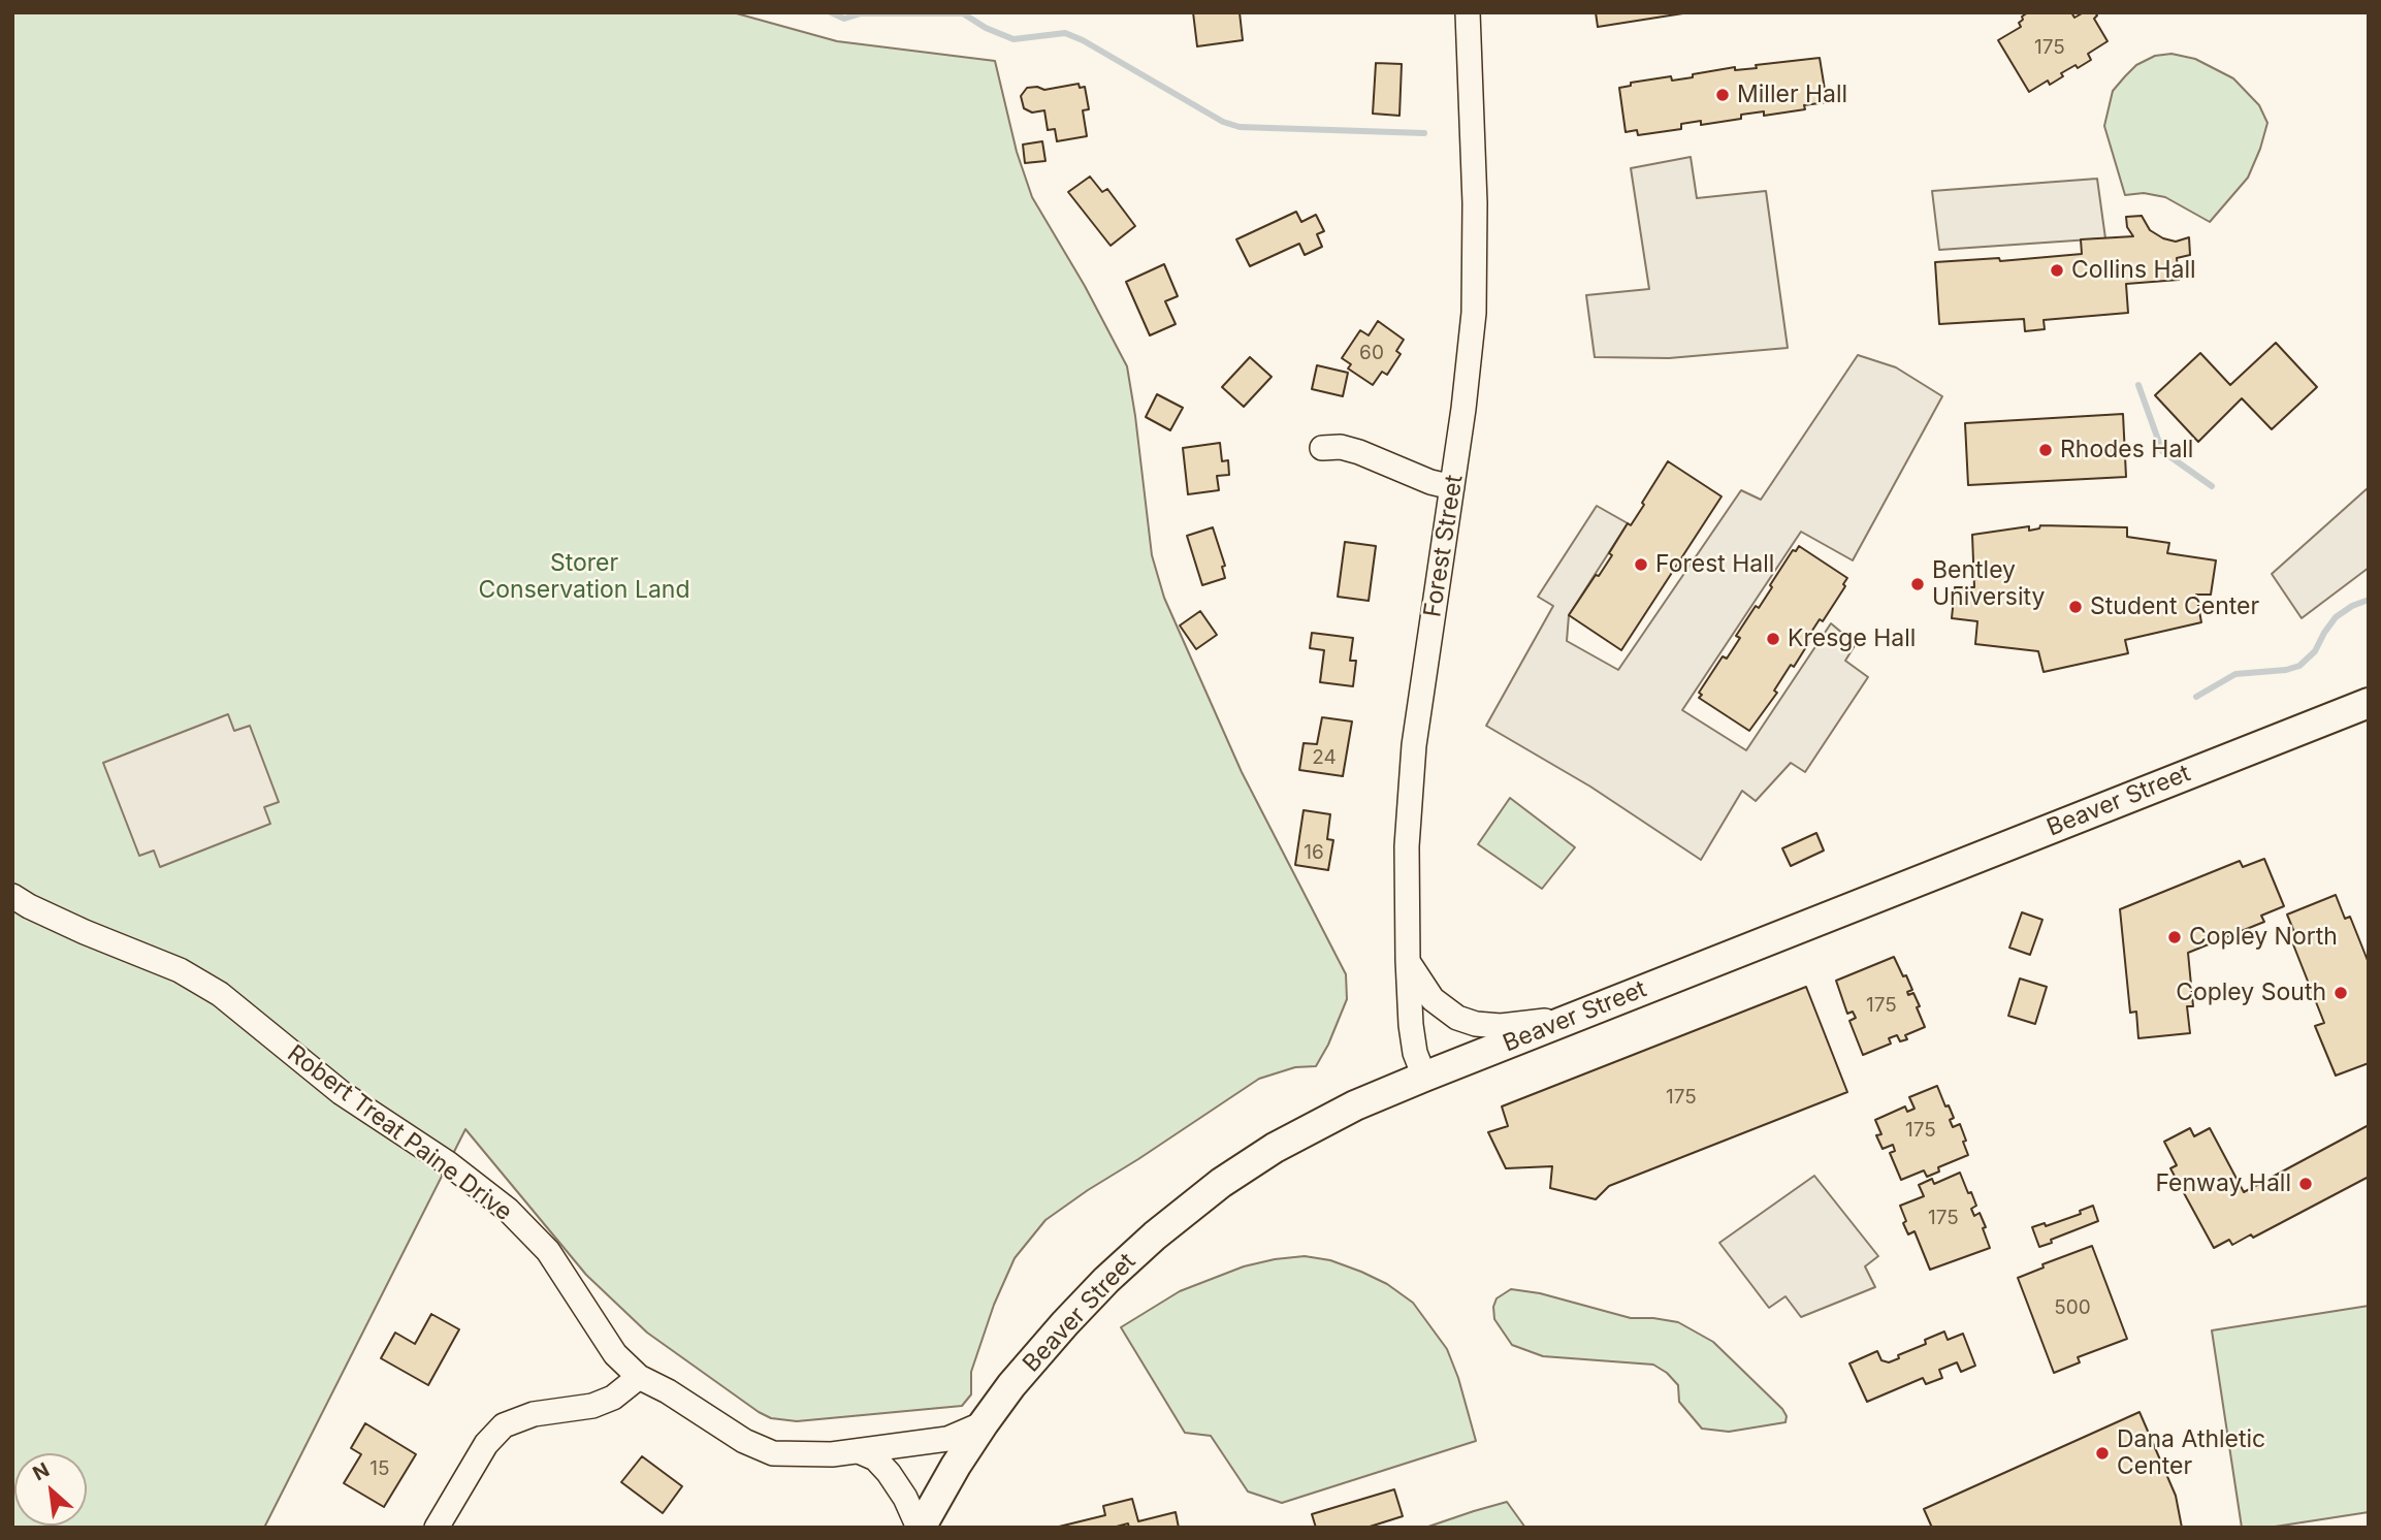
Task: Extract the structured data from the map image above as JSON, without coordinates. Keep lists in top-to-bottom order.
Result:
{
  "streets": {
    "main road": ["Beaver Street"],
    "street": ["Forest Street", "Robert Treat Paine Drive"]
  },
  "crossings": [
    ["Forest Street", "Beaver Street"],
    ["Beaver Street", "Robert Treat Paine Drive"]
  ],
  "parks": ["Storer Conservation Land"],
  "places": [
    "Miller Hall",
    "Collins Hall",
    "Rhodes Hall",
    "Forest Hall",
    "Bentley University",
    "Student Center",
    "Kresge Hall",
    "Copley North",
    "Copley South",
    "Fenway Hall",
    "Dana Athletic Center"
  ],
  "house_numbers": [
    "175",
    "60",
    "24",
    "16",
    "175",
    "175",
    "175",
    "175",
    "500",
    "15"
  ],
  "north": "top left"
}
